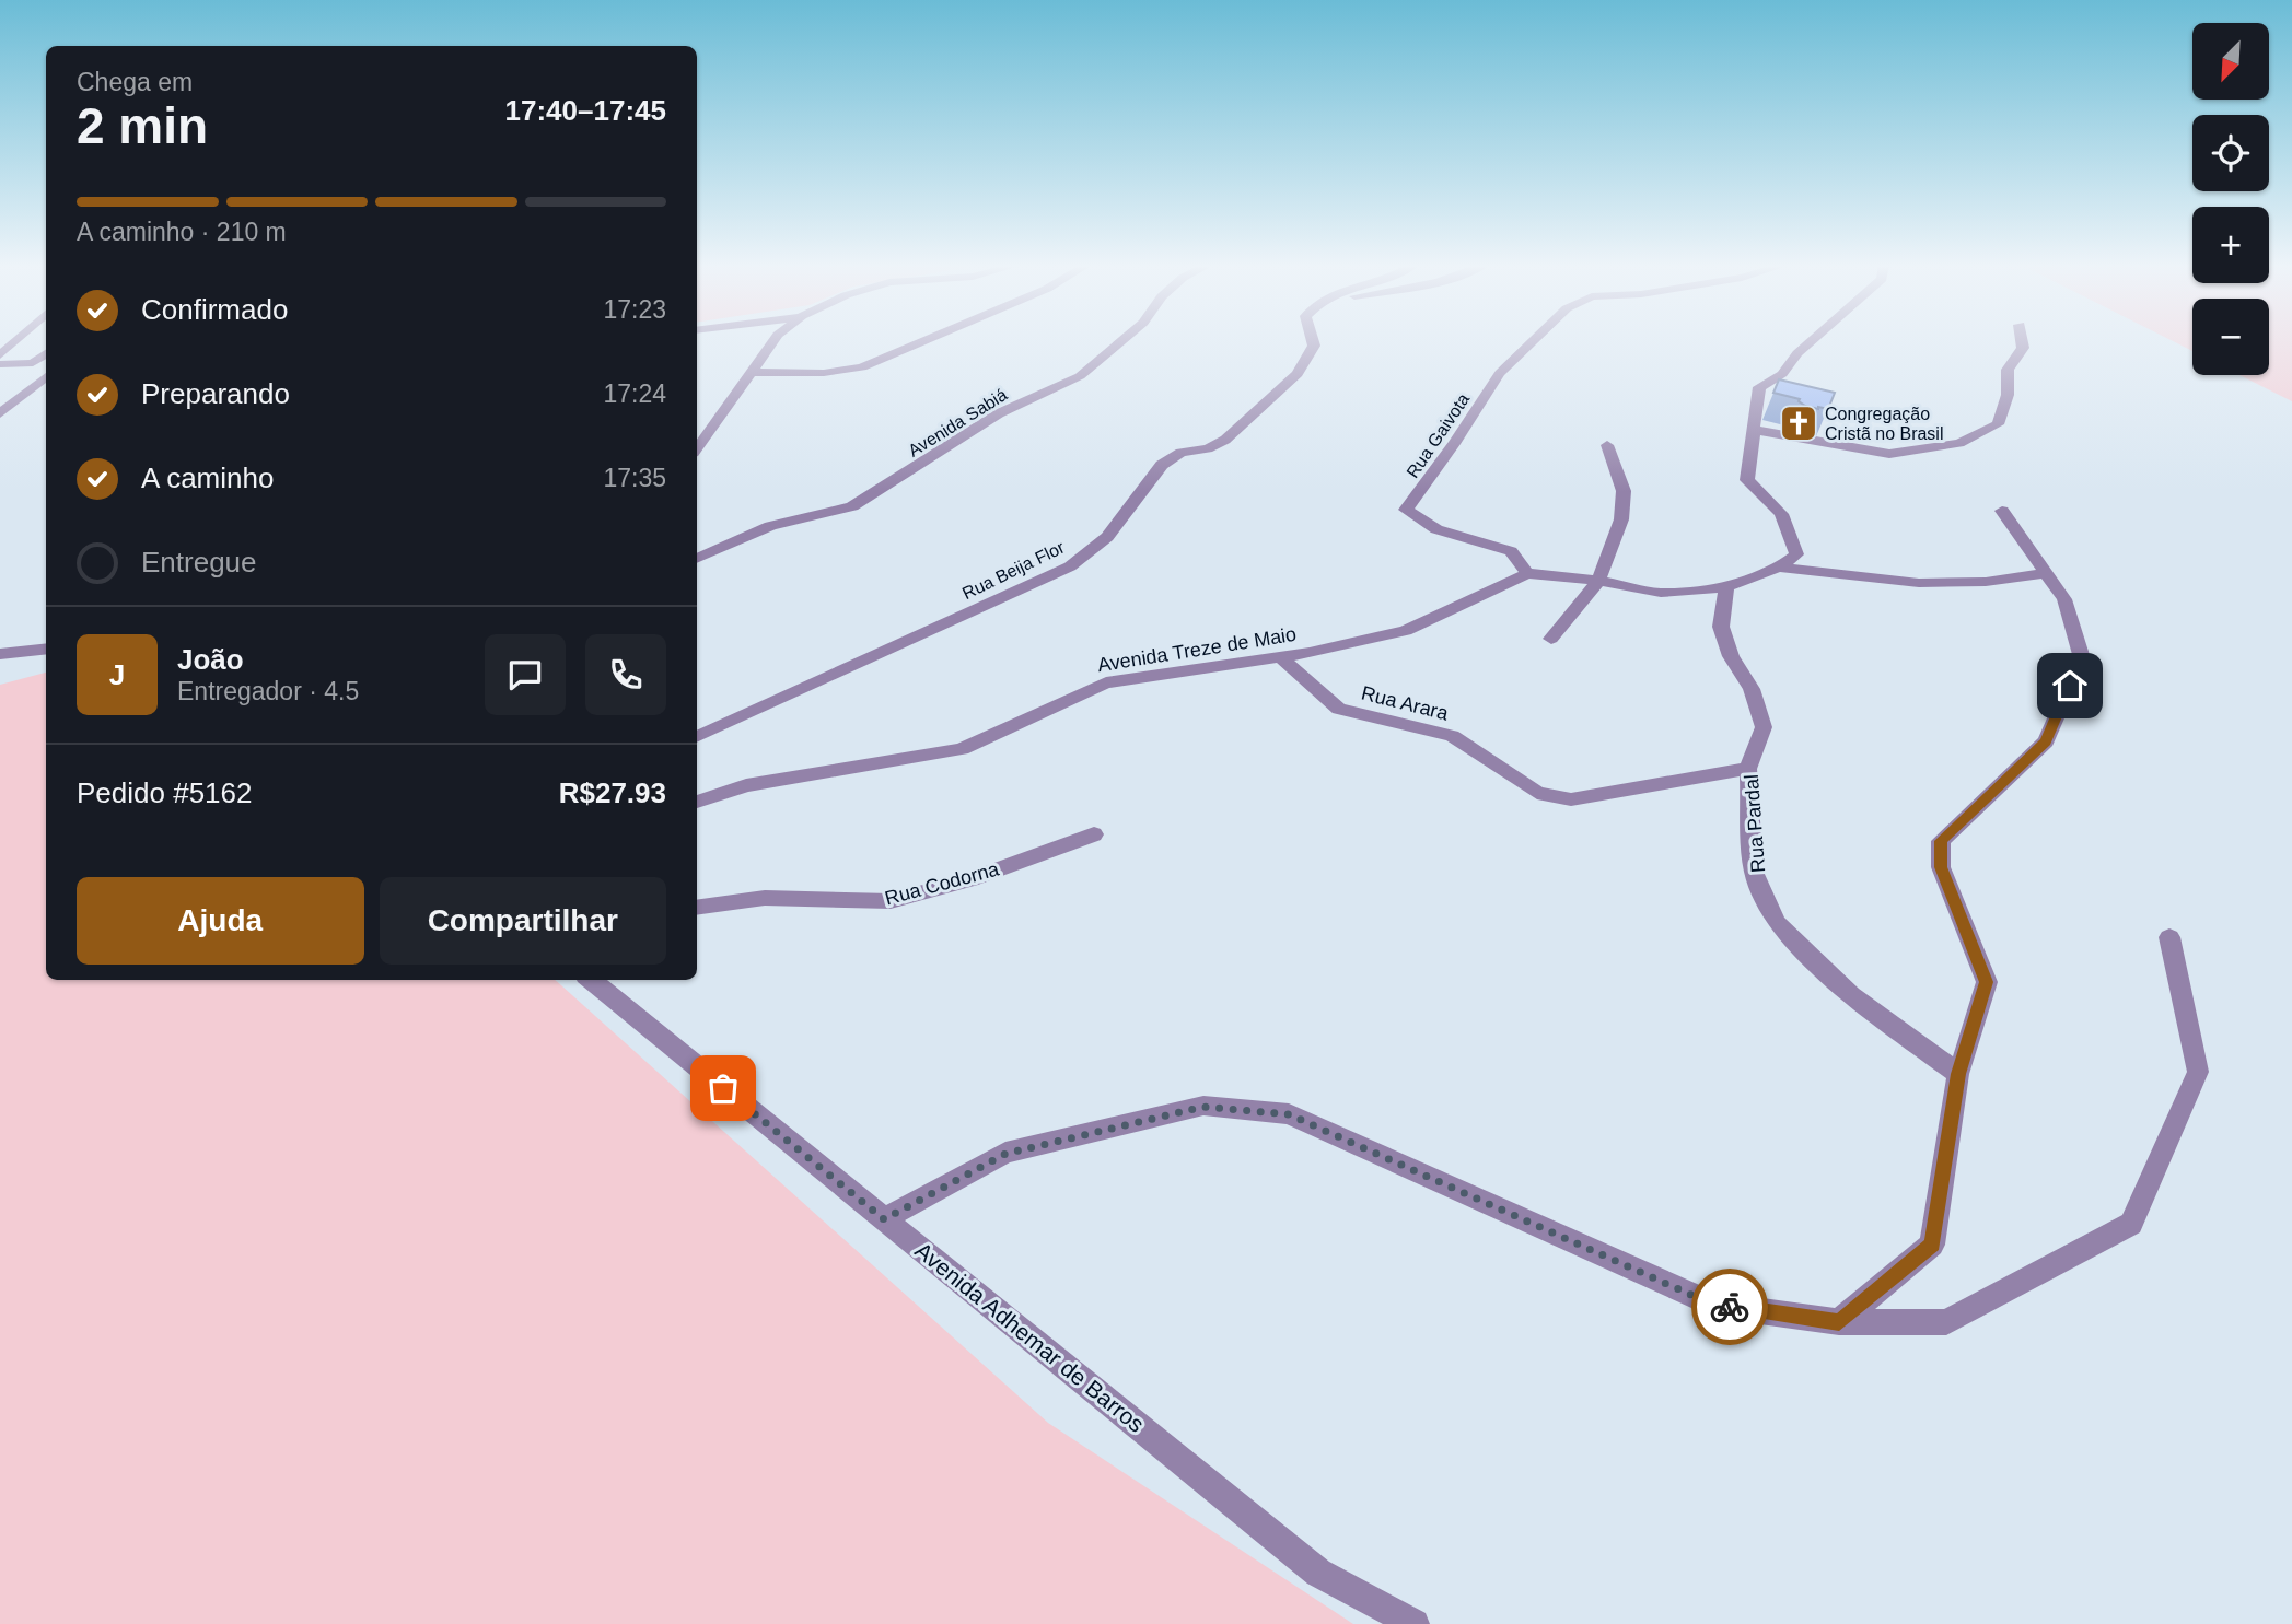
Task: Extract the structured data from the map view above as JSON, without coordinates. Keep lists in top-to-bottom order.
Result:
{
  "streets": {
    "street": [
      "Avenida Sabiá",
      "Rua Gaivota",
      "Rua Beija Flor",
      "Avenida Treze de Maio",
      "Rua Arara",
      "Rua Pardal",
      "Rua Codorna",
      "Avenida Adhemar de Barros"
    ]
  },
  "crossings": [
    ["Avenida Treze de Maio", "Rua Arara"],
    ["Rua Arara", "Rua Pardal"]
  ],
  "places": {
    "church": ["Congregação Cristã no Brasil"]
  },
  "north": "bottom left",
  "page": {
    "map_buttons": ["+", "−"],
    "heading": ["2 min", "Chega em", "17:40–17:45"],
    "panel": [
      "João",
      "Entregador · 4.5",
      "Pedido #5162",
      "R$27.93"
    ],
    "bar": "A caminho · 210 m",
    "list": [
      ["Confirmado", "17:23"],
      ["Preparando", "17:24"],
      ["A caminho", "17:35"],
      "Entregue"
    ],
    "round": "J",
    "buttons": ["Ajuda", "Compartilhar"]
  }
}
